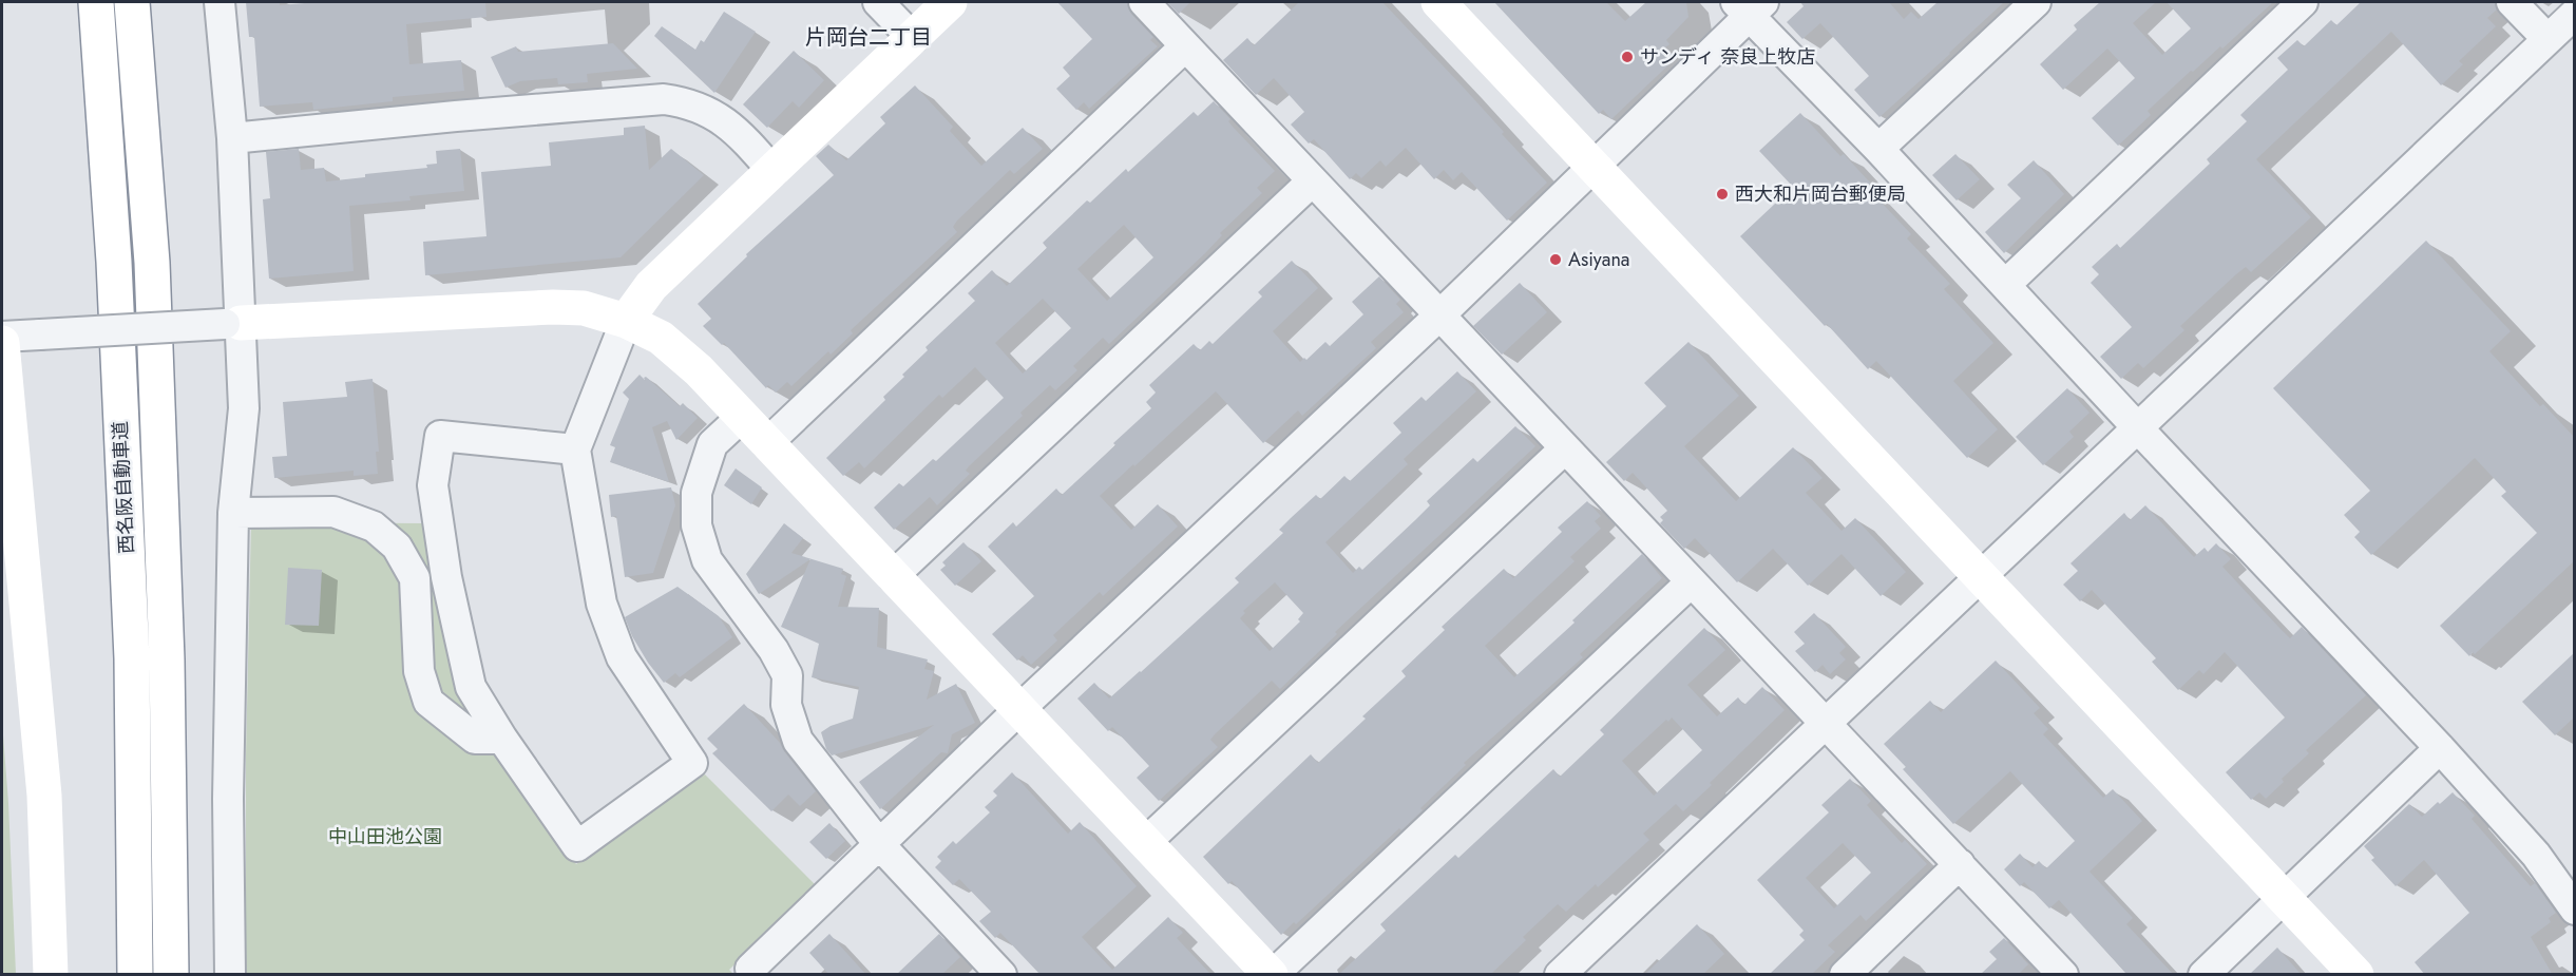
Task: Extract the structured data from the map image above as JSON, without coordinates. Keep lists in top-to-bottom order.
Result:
{
  "streets": {
    "main road": ["西名阪自動車道"]
  },
  "districts": ["片岡台二丁目"],
  "parks": ["中山田池公園"],
  "places": ["サンディ 奈良上牧店", "西大和片岡台郵便局", "Asiyana"]
}
